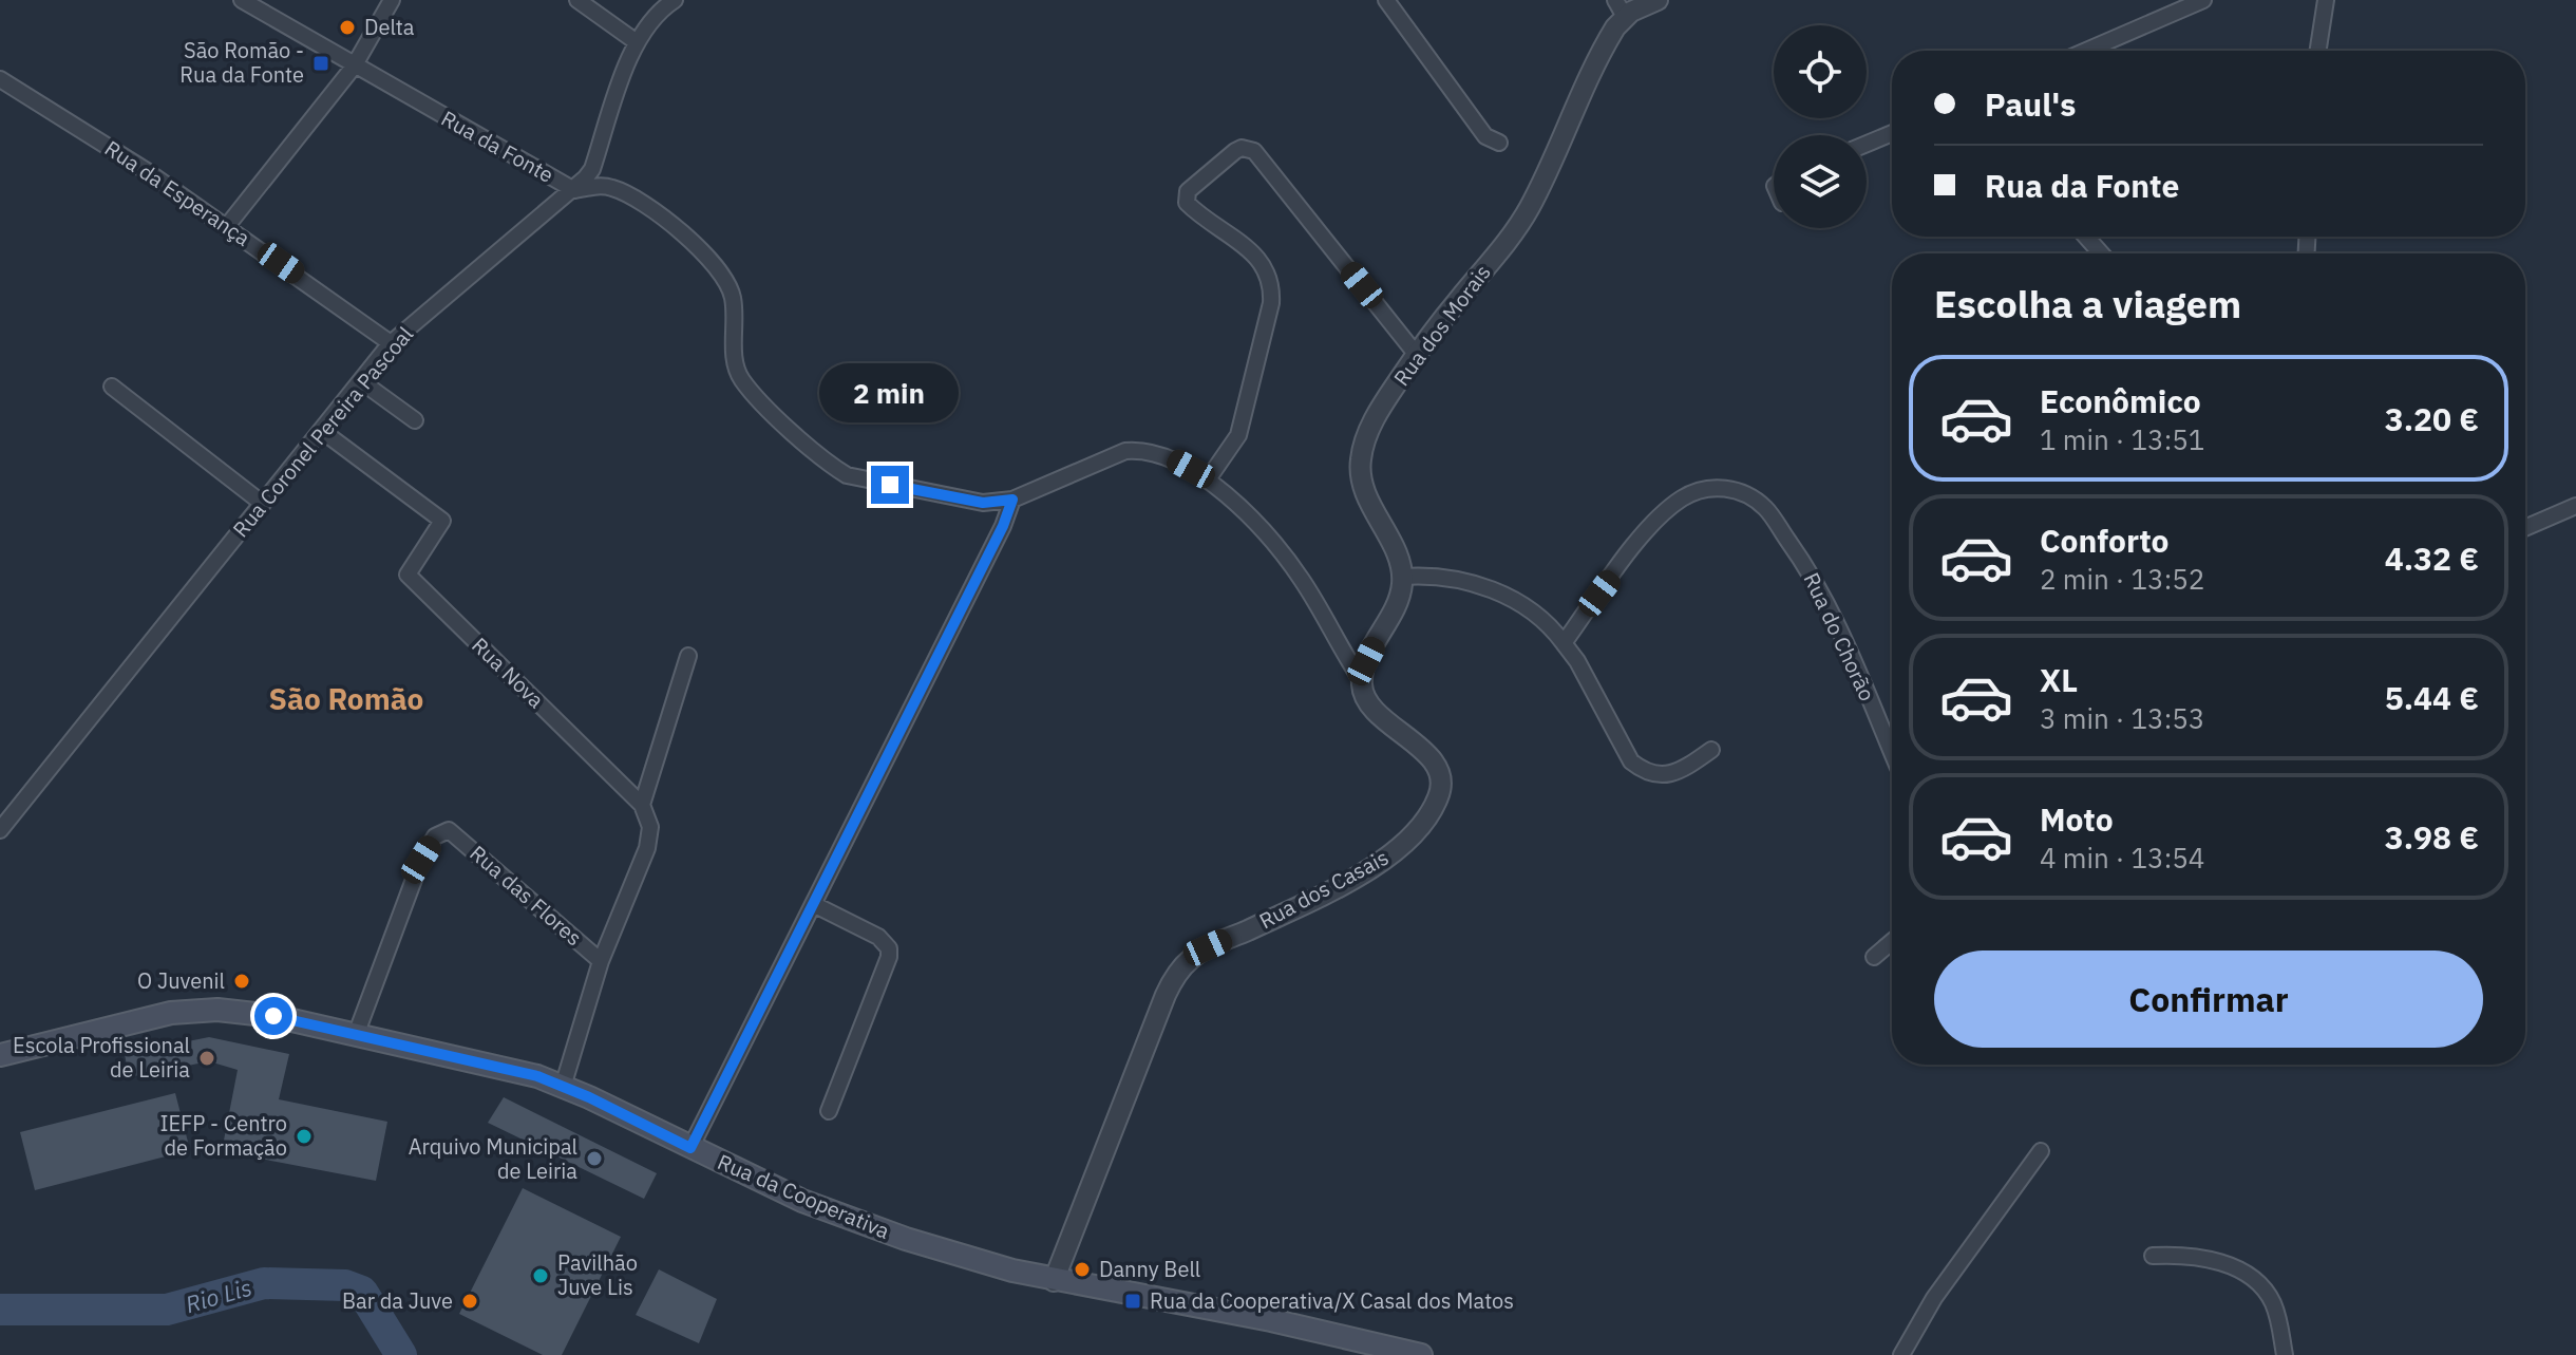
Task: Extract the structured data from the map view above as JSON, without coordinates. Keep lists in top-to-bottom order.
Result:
{
  "streets": {
    "main road": ["Rua da Cooperativa"],
    "street": [
      "Rua da Fonte",
      "Rua da Esperança",
      "Rua dos Morais",
      "Rua Coronel Pereira Pascoal",
      "Rua do Chorão",
      "Rua Nova",
      "Rua dos Casais",
      "Rua das Flores"
    ]
  },
  "crossings": [
    ["Rua da Fonte", "Rua Coronel Pereira Pascoal"],
    ["Rua da Fonte", "Rua dos Casais"],
    ["Rua da Esperança", "Rua Coronel Pereira Pascoal"],
    ["Rua Coronel Pereira Pascoal", "Rua Nova"],
    ["Rua dos Casais", "Rua da Cooperativa"],
    ["Rua das Flores", "Rua da Cooperativa"]
  ],
  "districts": ["São Romão"],
  "water": ["Rio Lis"],
  "places": {
    "other": [
      "Delta",
      "O Juvenil",
      "Escola Profissional de Leiria",
      "IEFP - Centro de Formação",
      "Arquivo Municipal de Leiria",
      "Danny Bell",
      "Pavilhão Juve Lis",
      "Bar da Juve"
    ],
    "transit": ["São Romão - Rua da Fonte", "Rua da Cooperativa/X Casal dos Matos"]
  },
  "page": {
    "banner": ["Paul's", "Rua da Fonte"],
    "heading": "Escolha a viagem",
    "list": [
      {
        "name": "Econômico",
        "note": "1 min · 13:51",
        "value": "3.20 €"
      },
      {
        "name": "Conforto",
        "note": "2 min · 13:52",
        "value": "4.32 €"
      },
      {
        "name": "XL",
        "note": "3 min · 13:53",
        "value": "5.44 €"
      },
      {
        "name": "Moto",
        "note": "4 min · 13:54",
        "value": "3.98 €"
      }
    ],
    "bubble": "2 min",
    "buttons": "Confirmar"
  }
}
